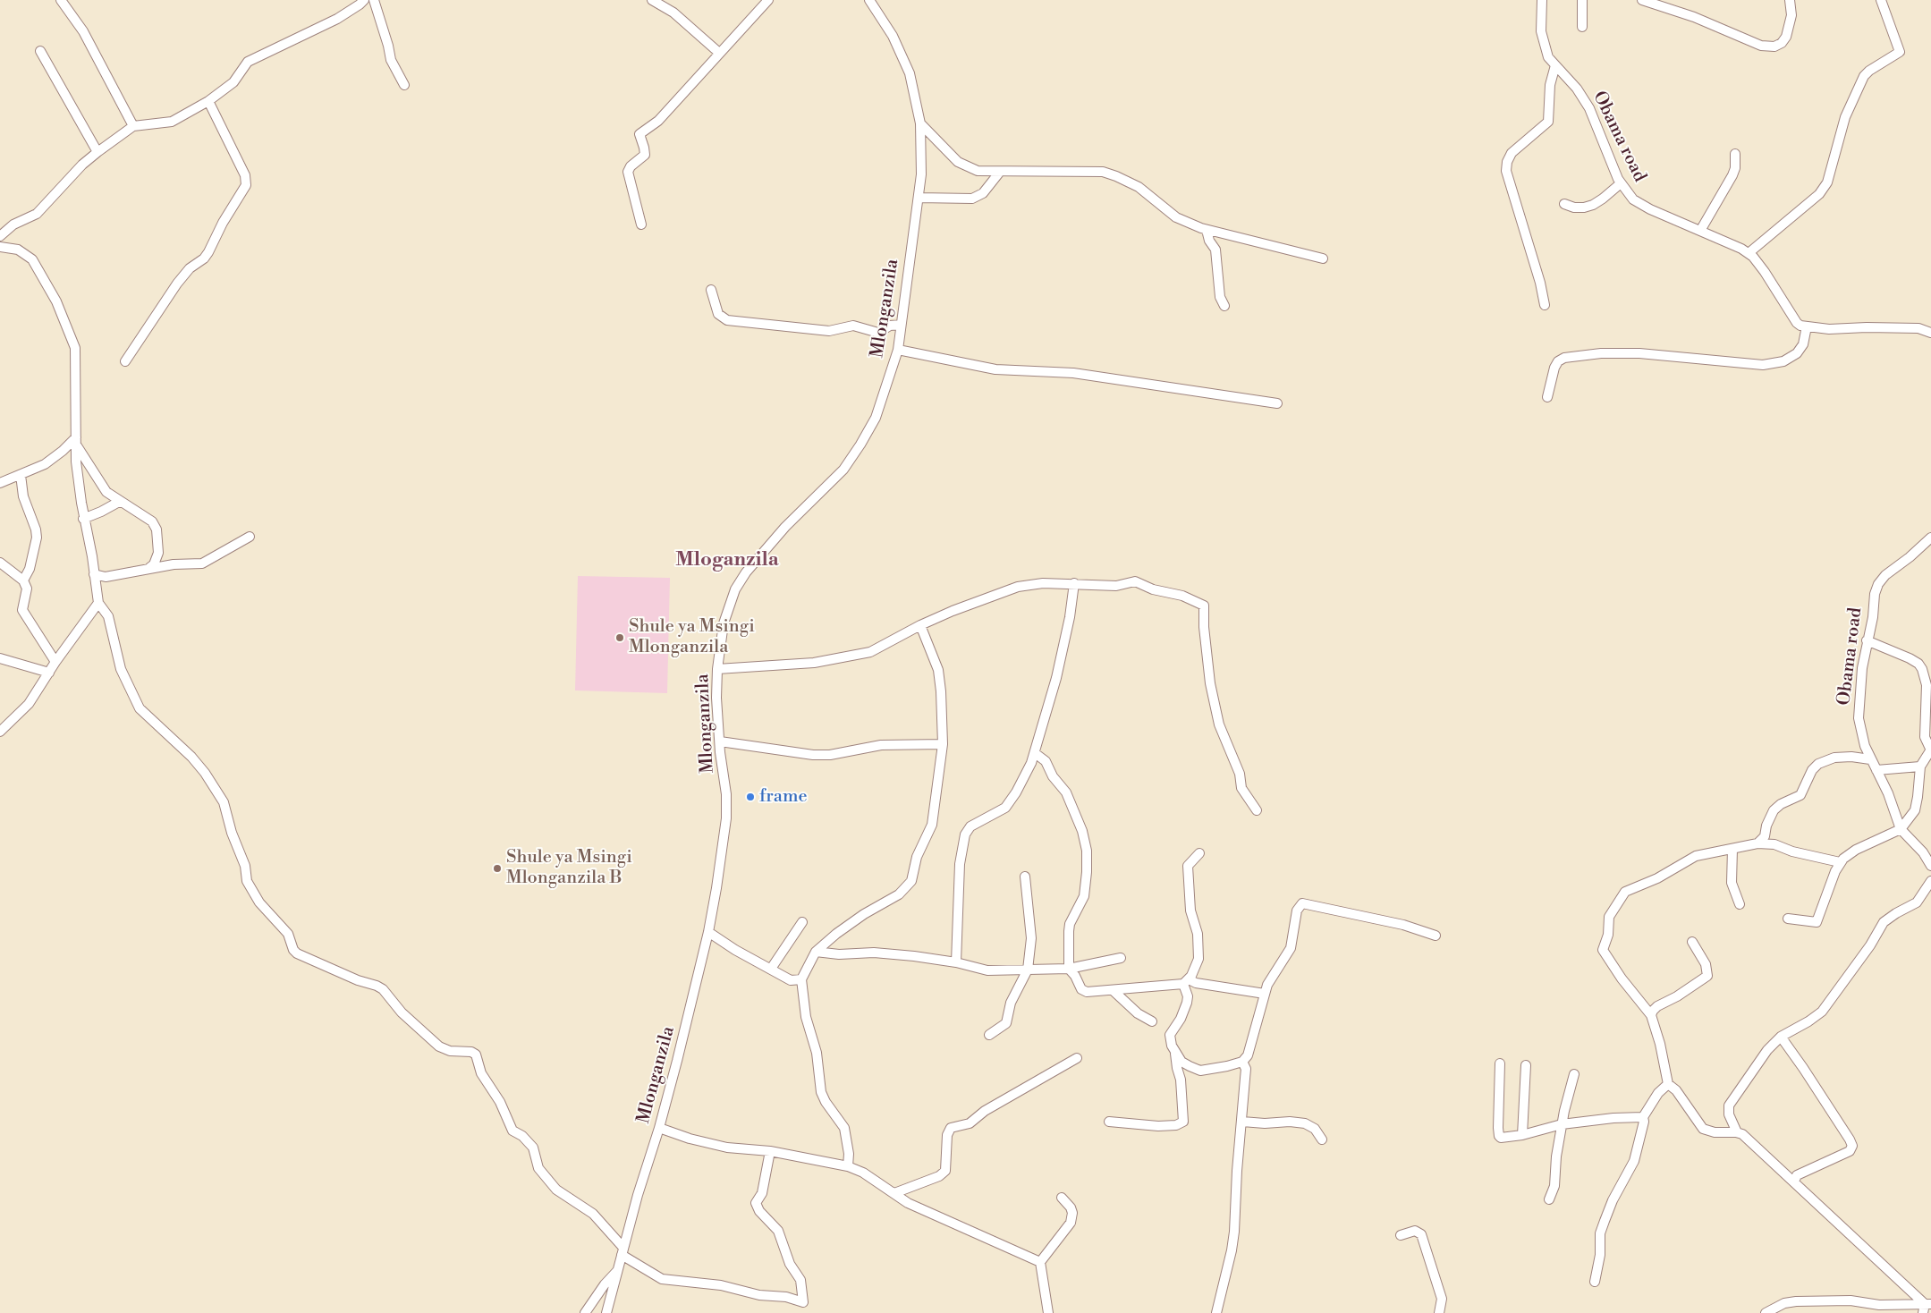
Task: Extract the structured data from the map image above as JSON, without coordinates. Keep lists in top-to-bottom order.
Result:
{
  "streets": {
    "street": ["Obama road", "Mlonganzila"]
  },
  "districts": ["Mloganzila"],
  "places": ["Shule ya Msingi Mlonganzila", "frame", "Shule ya Msingi Mlonganzila B"]
}
